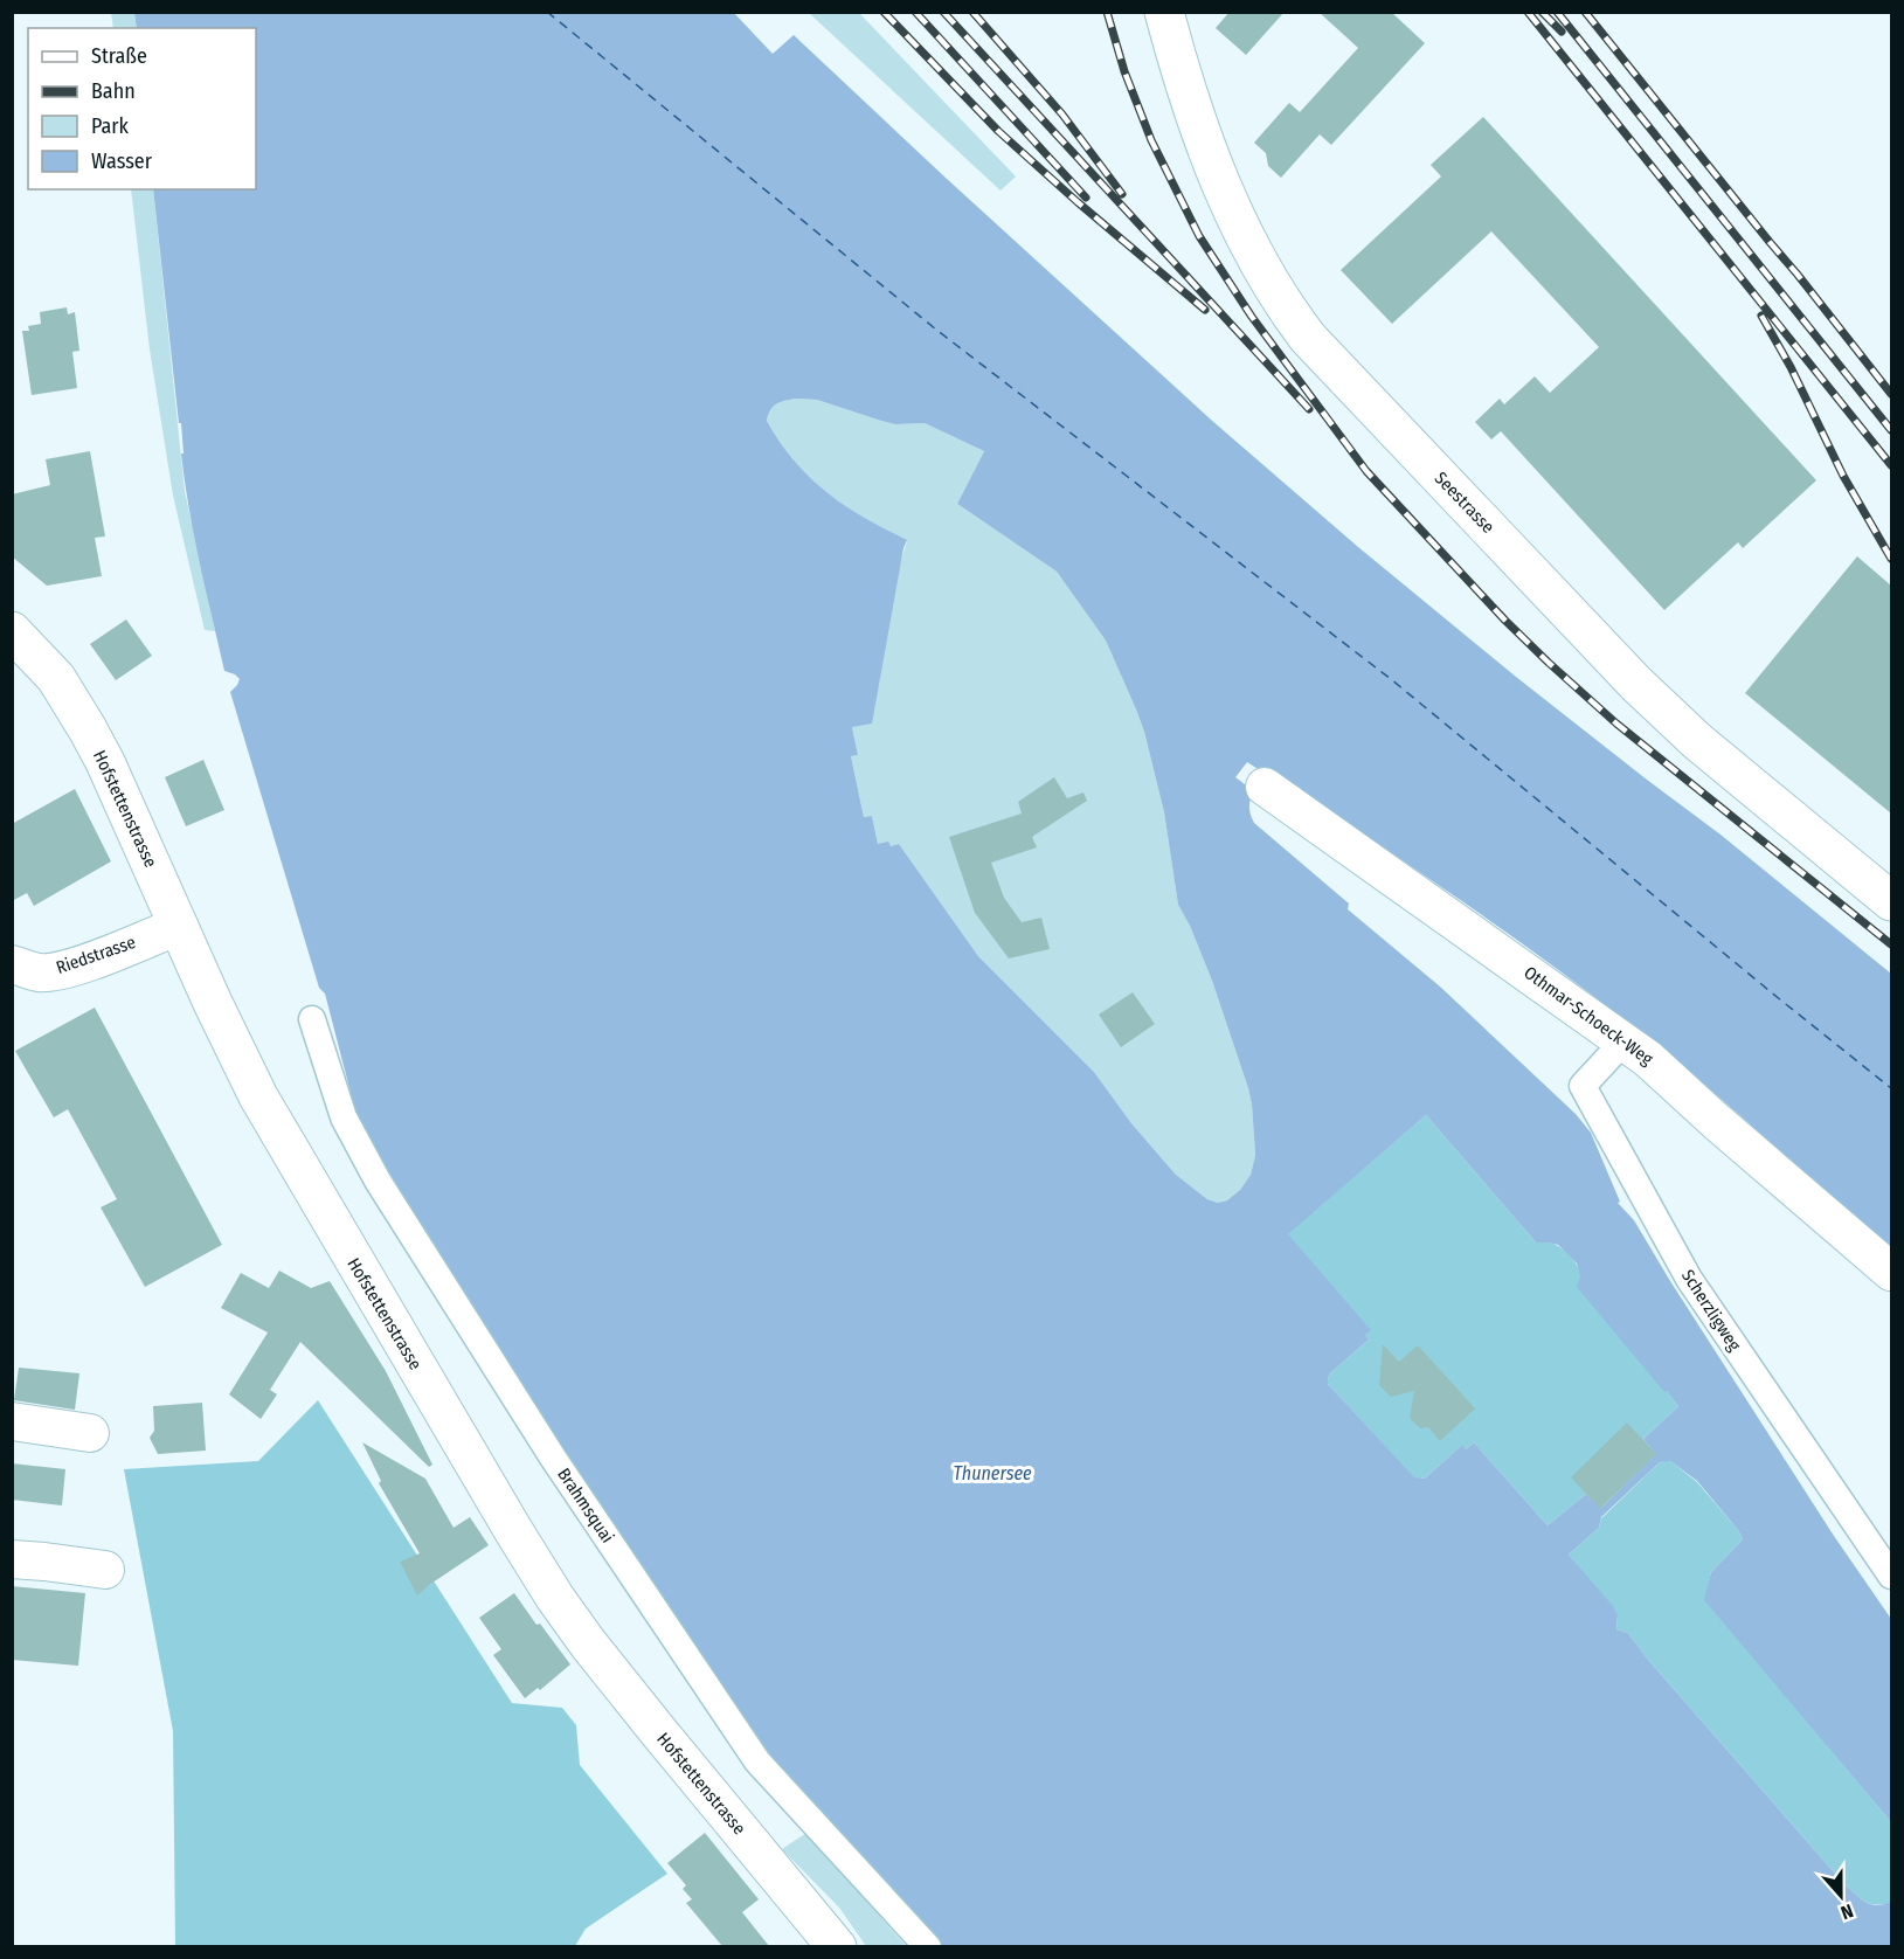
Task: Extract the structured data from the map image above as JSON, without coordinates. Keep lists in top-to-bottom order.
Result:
{
  "streets": {
    "main road": ["Seestrasse", "Hofstettenstrasse"],
    "street": [
      "Riedstrasse",
      "Othmar-Schoeck-Weg",
      "Scherzligweg",
      "Brahmsquai"
    ]
  },
  "crossings": [
    ["Hofstettenstrasse", "Riedstrasse"],
    ["Othmar-Schoeck-Weg", "Scherzligweg"]
  ],
  "water": ["Thunersee"],
  "legend": [
    "Straße",
    "Bahn",
    "Park",
    "Wasser"
  ],
  "north": "bottom"
}
